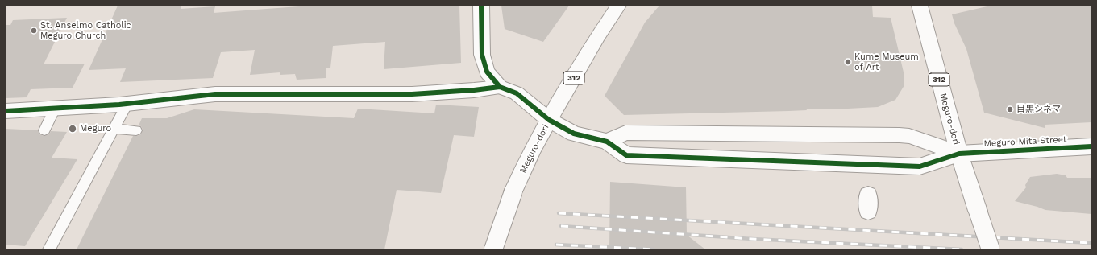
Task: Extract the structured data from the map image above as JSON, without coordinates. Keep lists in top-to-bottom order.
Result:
{
  "streets": {
    "street": ["312", "Meguro-dori", "Meguro Mita Street"]
  },
  "crossings": [
    ["Meguro-dori", "Meguro Mita Street"]
  ],
  "places": [
    "St. Anselmo Catholic Meguro Church",
    "Kume Museum of Art",
    "目黒シネマ",
    "Meguro"
  ]
}
